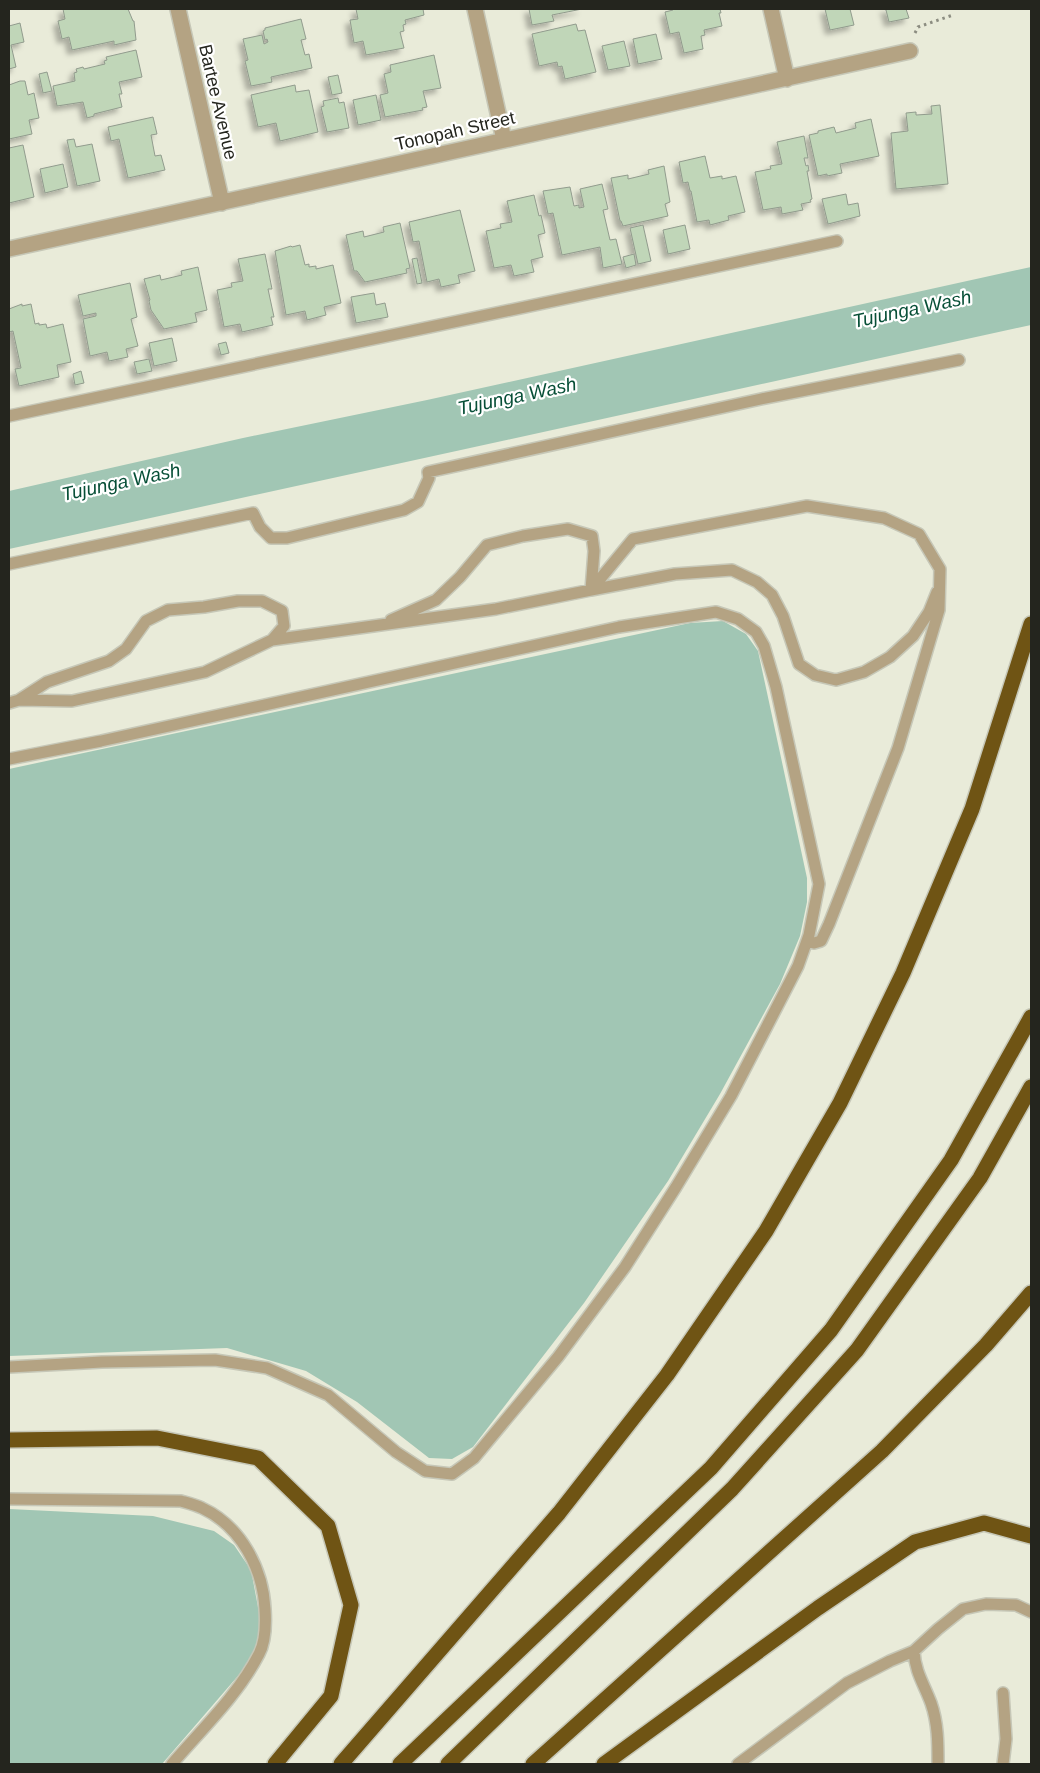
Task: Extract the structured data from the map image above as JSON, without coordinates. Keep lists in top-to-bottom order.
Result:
{
  "streets": {
    "street": ["Bartee Avenue", "Tonopah Street"]
  },
  "crossings": [
    ["Bartee Avenue", "Tonopah Street"]
  ],
  "water": ["Tujunga Wash"]
}
